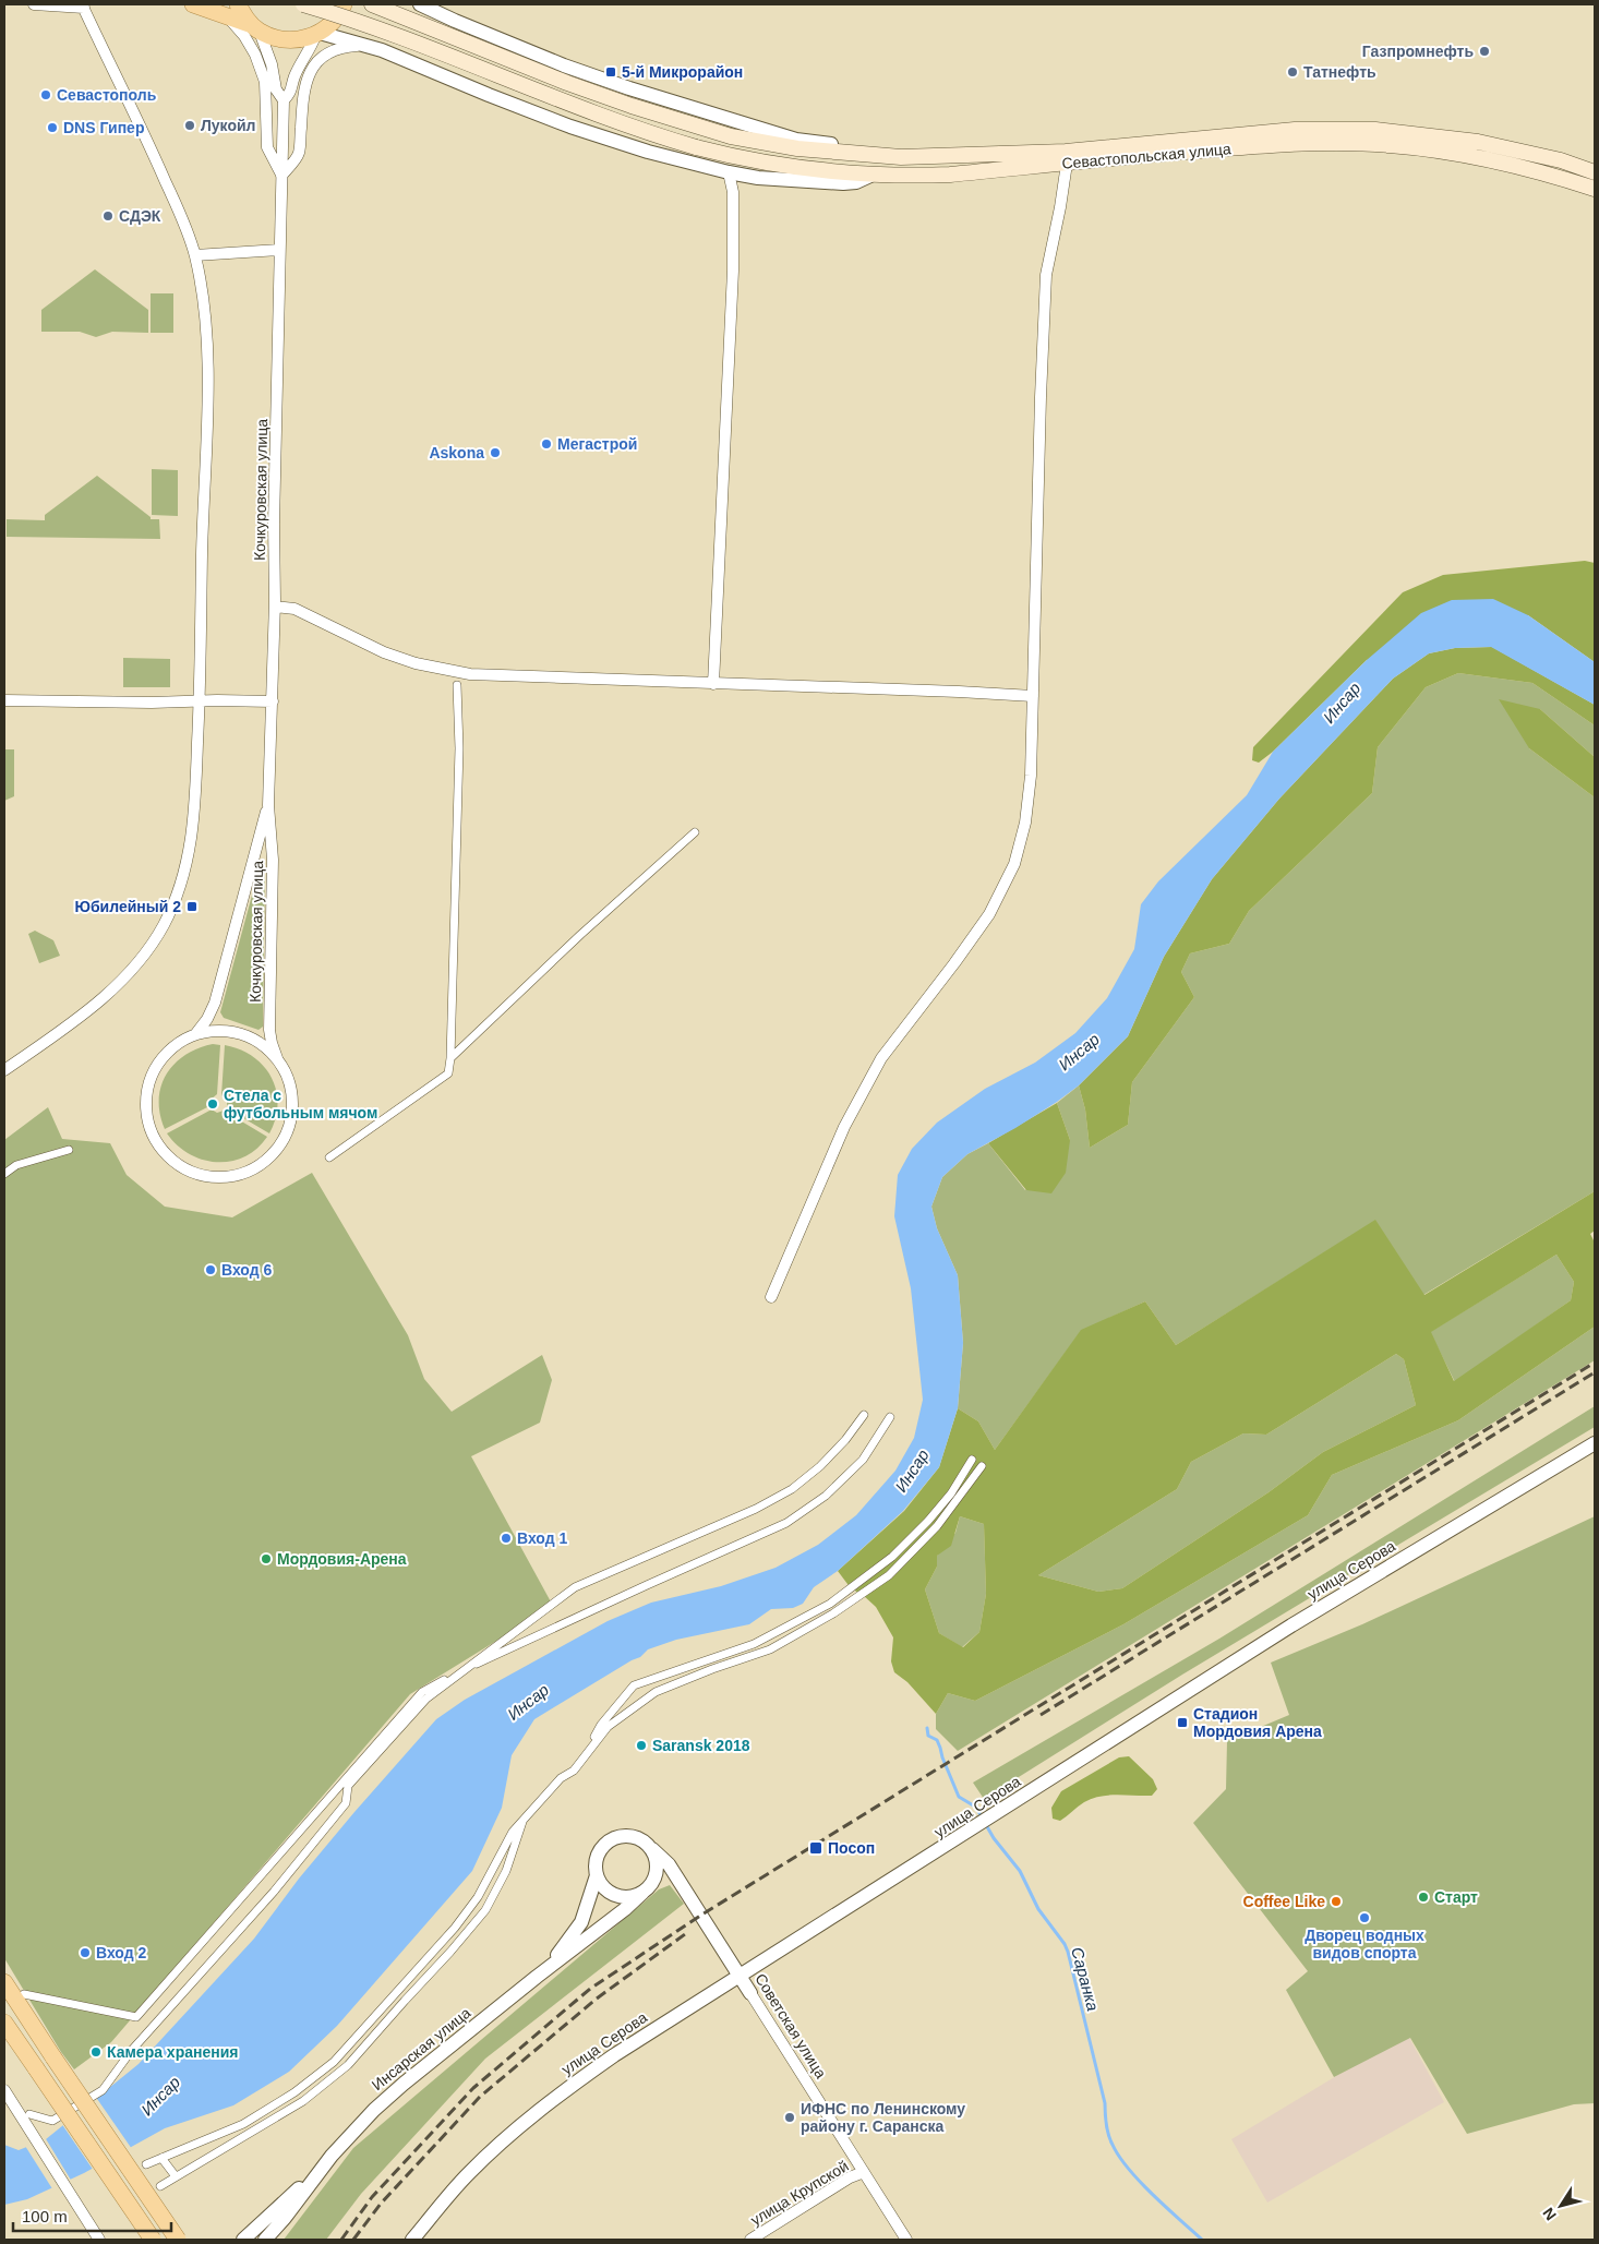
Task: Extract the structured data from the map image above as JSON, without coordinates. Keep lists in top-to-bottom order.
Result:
{
  "streets": {
    "main road": ["Севастопольская улица"],
    "street": [
      "Кочкуровская улица",
      "улица Серова",
      "Советская улица",
      "Инсарская улица",
      "улица Крупской"
    ]
  },
  "crossings": [
    ["улица Серова", "Советская улица"],
    ["Советская улица", "Инсарская улица"],
    ["Советская улица", "улица Крупской"]
  ],
  "water": ["Инсар", "Саранка"],
  "places": {
    "other": [
      "Газпромнефть",
      "Татнефть",
      "Севастополь",
      "Лукойл",
      "DNS Гипер",
      "СДЭК",
      "Мегастрой",
      "Askona",
      "Стела с футбольным мячом",
      "Вход 6",
      "Вход 1",
      "Мордовия-Арена",
      "Saransk 2018",
      "Старт",
      "Coffee Like",
      "Дворец водных видов спорта",
      "Вход 2",
      "Камера хранения",
      "ИФНС по Ленинскому району г. Саранска"
    ],
    "transit": [
      "5-й Микрорайон",
      "Юбилейный 2",
      "Стадион Мордовия Арена",
      "Посоп"
    ]
  },
  "scale_bar": "100 m",
  "north": "bottom left"
}
